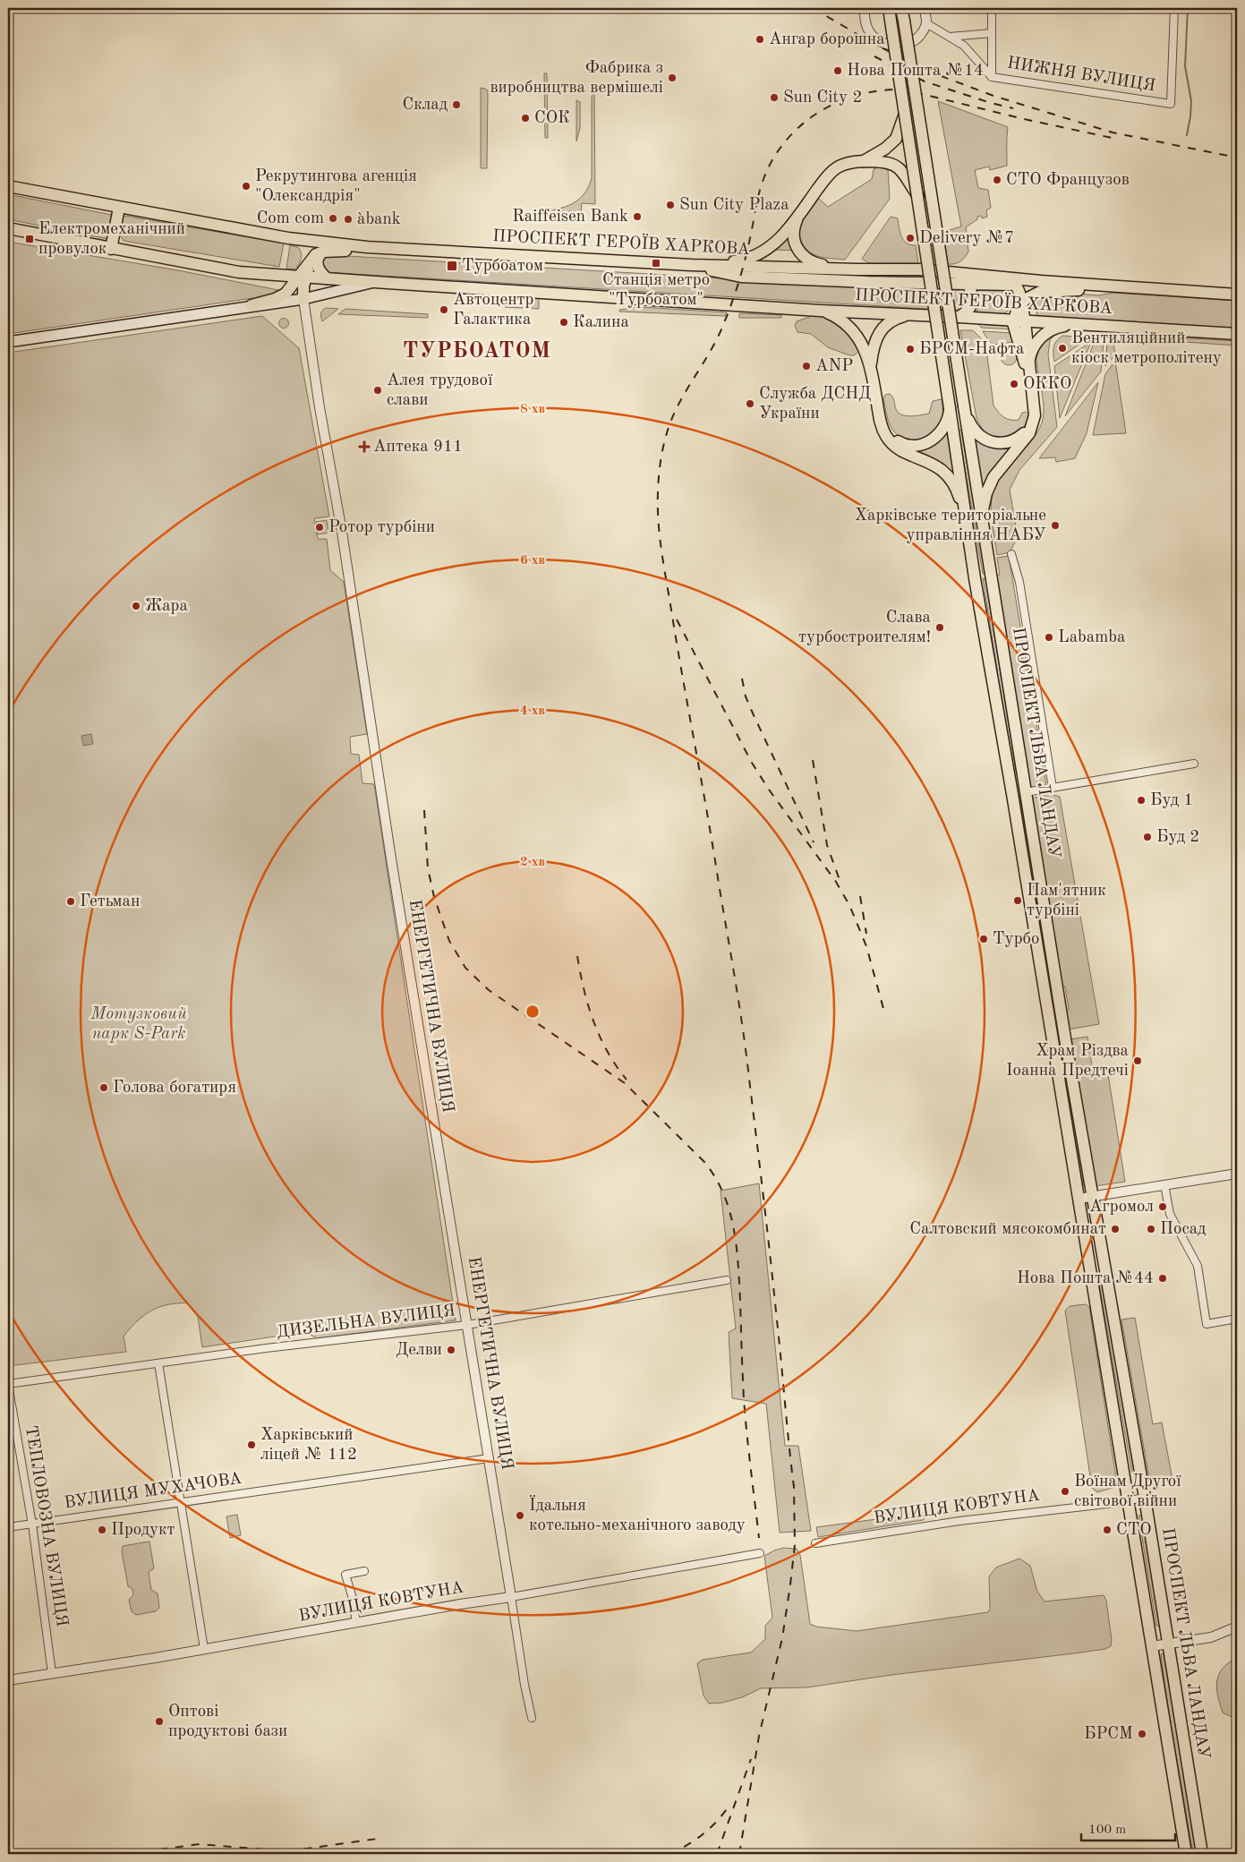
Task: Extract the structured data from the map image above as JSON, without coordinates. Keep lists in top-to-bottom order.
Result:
{
  "streets": {
    "main road": ["ПРОСПЕКТ ГЕРОЇВ ХАРКОВА", "ПРОСПЕКТ ЛЬВА ЛАНДАУ"],
    "street": [
      "НИЖНЯ ВУЛИЦЯ",
      "ЕНЕРГЕТИЧНА ВУЛИЦЯ",
      "ДИЗЕЛЬНА ВУЛИЦЯ",
      "ВУЛИЦЯ МУХАЧОВА",
      "ВУЛИЦЯ КОВТУНА",
      "ТЕПЛОВОЗНА ВУЛИЦЯ"
    ]
  },
  "crossings": [
    ["ПРОСПЕКТ ЛЬВА ЛАНДАУ", "ВУЛИЦЯ КОВТУНА"],
    ["ЕНЕРГЕТИЧНА ВУЛИЦЯ", "ДИЗЕЛЬНА ВУЛИЦЯ"],
    ["ЕНЕРГЕТИЧНА ВУЛИЦЯ", "ВУЛИЦЯ МУХАЧОВА"],
    ["ЕНЕРГЕТИЧНА ВУЛИЦЯ", "ВУЛИЦЯ КОВТУНА"],
    ["ДИЗЕЛЬНА ВУЛИЦЯ", "ТЕПЛОВОЗНА ВУЛИЦЯ"],
    ["ВУЛИЦЯ МУХАЧОВА", "ТЕПЛОВОЗНА ВУЛИЦЯ"],
    ["ВУЛИЦЯ КОВТУНА", "ТЕПЛОВОЗНА ВУЛИЦЯ"]
  ],
  "districts": ["ТУРБОАТОМ"],
  "parks": ["Мотузковий парк S-Park"],
  "places": {
    "other": [
      "Ангар борошна",
      "Нова Пошта №14",
      "Фабрика з виробництва вермішелі",
      "Sun City 2",
      "Склад",
      "СОК",
      "СТО Французов",
      "Рекрутингова агенція \"Олександрія\"",
      "Sun City Plaza",
      "Raiffeisen Bank",
      "Com com",
      "àbank",
      "Delivery №7",
      "Автоцентр Галактика",
      "Калина",
      "Вентиляційний кіоск метрополітену",
      "БРСМ-Нафта",
      "ANP",
      "ОККО",
      "Алея трудової слави",
      "Служба ДСНД України",
      "Харківське територіальне управління НАБУ",
      "Ротор турбіни",
      "Жара",
      "Слава турбостроителям!",
      "Labamba",
      "Буд 1",
      "Буд 2",
      "Пам'ятник турбіні",
      "Гетьман",
      "Турбо",
      "Храм Різдва Іоанна Предтечі",
      "Голова богатиря",
      "Агромол",
      "Салтовский мясокомбинат",
      "Посад",
      "Нова Пошта №44",
      "Делви",
      "Харківський ліцей № 112",
      "Воїнам Другої світової війни",
      "Їдальня котельно-механічного заводу",
      "Продукт",
      "СТО",
      "Оптові продуктові бази",
      "БРСМ"
    ],
    "transit": ["Електромеханічний провулок", "Станція метро \"Турбоатом\"", "Турбоатом"],
    "health": ["Аптека 911"]
  },
  "scale_bar": "100 m",
  "rings": [
    "8 хв",
    "6 хв",
    "4 хв",
    "2 хв"
  ]
}
